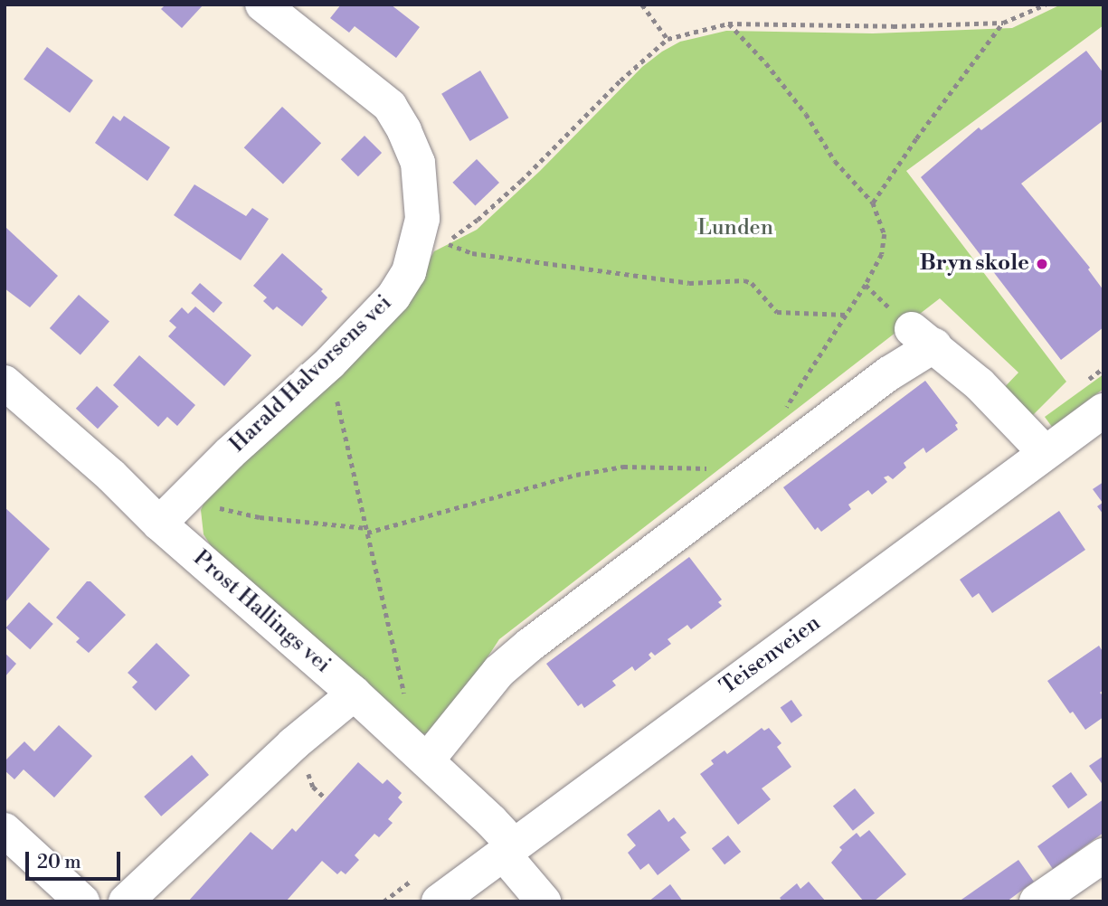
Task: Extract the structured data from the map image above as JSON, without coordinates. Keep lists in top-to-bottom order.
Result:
{
  "streets": {
    "street": ["Harald Halvorsens vei", "Prost Hallings vei", "Teisenveien"]
  },
  "crossings": [
    ["Harald Halvorsens vei", "Prost Hallings vei"],
    ["Prost Hallings vei", "Teisenveien"]
  ],
  "parks": ["Lunden"],
  "places": ["Bryn skole"],
  "scale_bar": "20 m"
}
